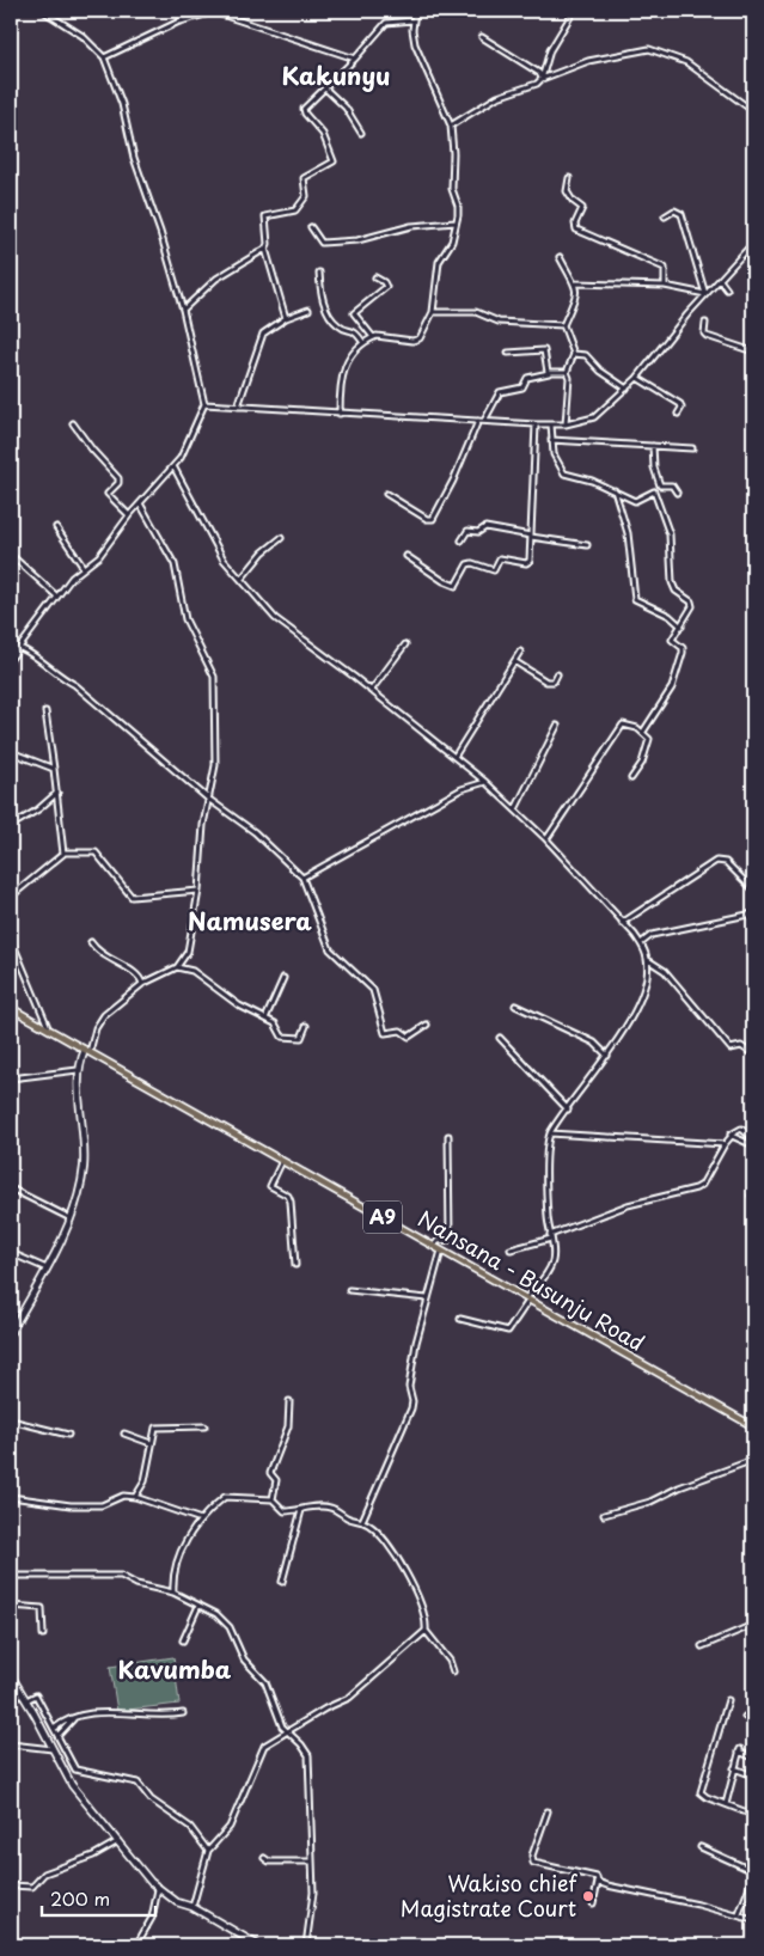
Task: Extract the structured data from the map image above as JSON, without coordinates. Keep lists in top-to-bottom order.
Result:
{
  "streets": {
    "main road": ["A9", "Nansana - Busunju Road"]
  },
  "districts": ["Kakunyu", "Namusera", "Kavumba"],
  "places": ["Wakiso chief Magistrate Court"],
  "scale_bar": "200 m"
}
